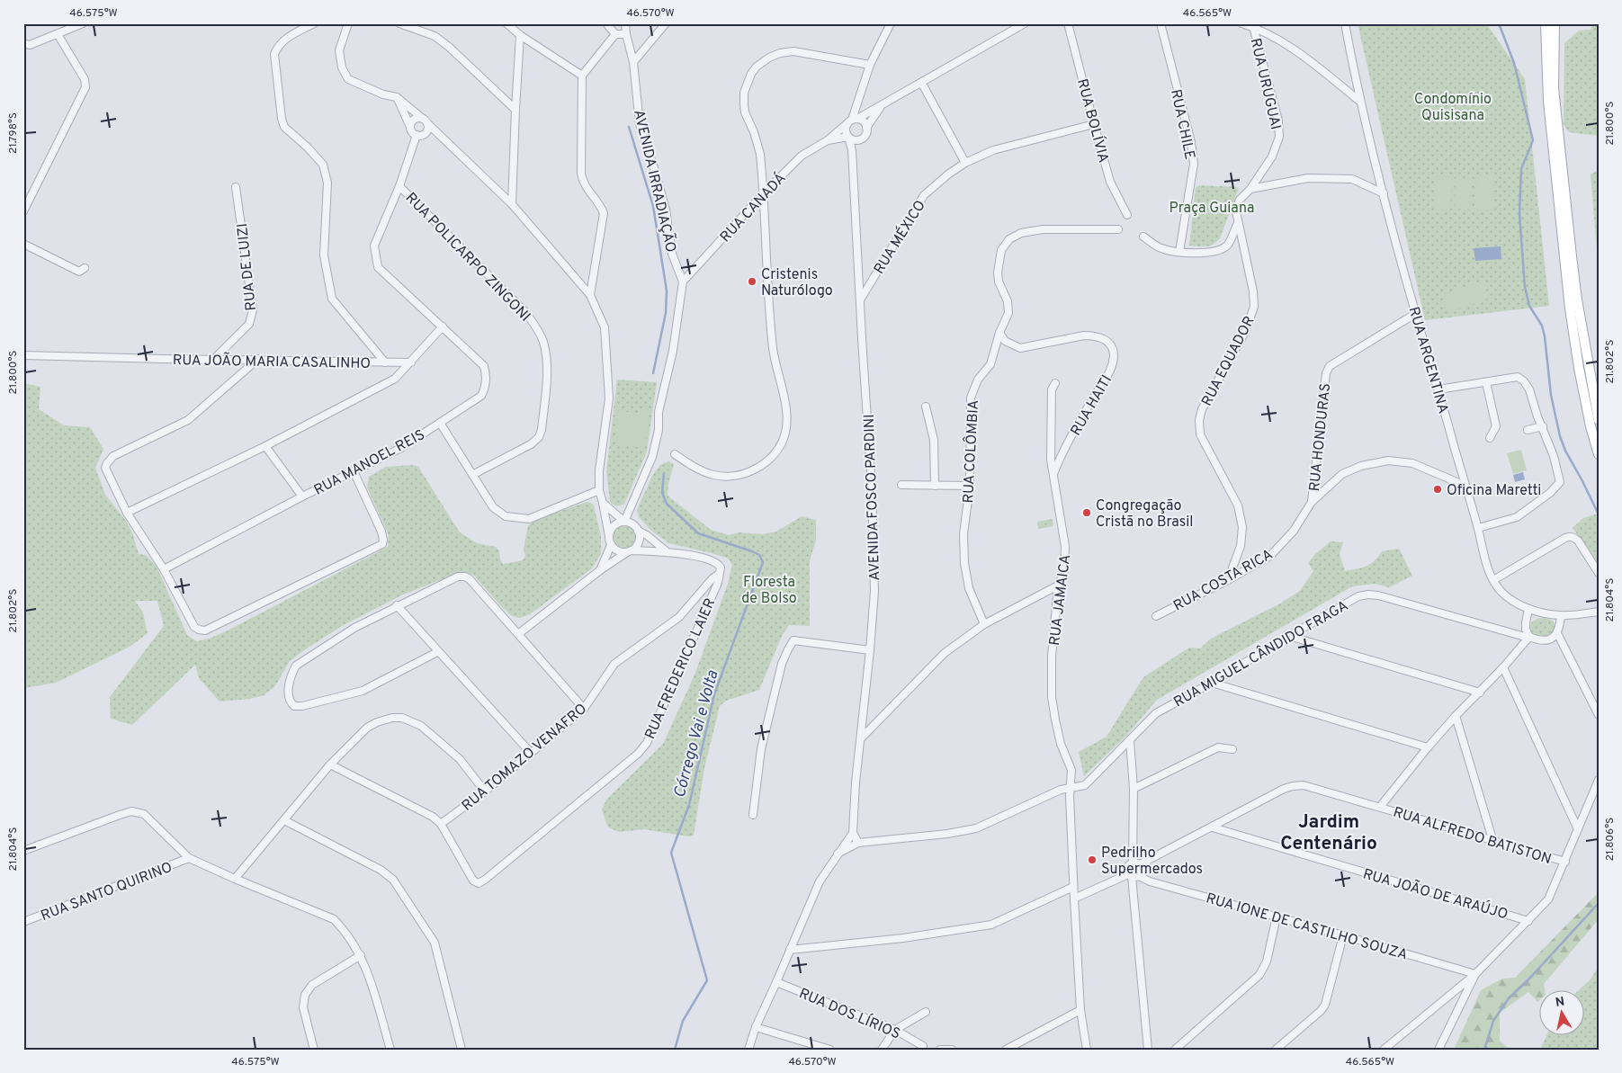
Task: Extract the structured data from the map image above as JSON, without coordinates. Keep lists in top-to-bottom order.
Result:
{
  "streets": {
    "street": [
      "RUA URUGUAI",
      "RUA BOLÍVIA",
      "RUA CHILE",
      "AVENIDA IRRADIAÇÃO",
      "RUA CANADÁ",
      "RUA MÉXICO",
      "RUA POLICARPO ZINGONI",
      "RUA DE LUIZI",
      "RUA ARGENTINA",
      "RUA JOÃO MARIA CASALINHO",
      "RUA EQUADOR",
      "RUA HAITI",
      "RUA HONDURAS",
      "RUA COLÔMBIA",
      "RUA MANOEL REIS",
      "AVENIDA FOSCO PARDINI",
      "RUA COSTA RICA",
      "RUA JAMAICA",
      "RUA MIGUEL CÂNDIDO FRAGA",
      "RUA FREDERICO LAIER",
      "RUA TOMAZO VENAFRO",
      "RUA ALFREDO BATISTON",
      "RUA SANTO QUIRINO",
      "RUA JOÃO DE ARAÚJO",
      "RUA IONE DE CASTILHO SOUZA",
      "RUA DOS LÍRIOS"
    ]
  },
  "crossings": [
    ["RUA URUGUAI", "RUA EQUADOR"],
    ["RUA BOLÍVIA", "RUA MÉXICO"],
    ["AVENIDA IRRADIAÇÃO", "RUA CANADÁ"],
    ["RUA MÉXICO", "AVENIDA FOSCO PARDINI"],
    ["RUA POLICARPO ZINGONI", "RUA MANOEL REIS"],
    ["RUA DE LUIZI", "RUA JOÃO MARIA CASALINHO"],
    ["RUA ARGENTINA", "RUA HONDURAS"],
    ["RUA ARGENTINA", "RUA COSTA RICA"],
    ["RUA EQUADOR", "RUA COSTA RICA"],
    ["RUA HAITI", "RUA COLÔMBIA"],
    ["RUA HAITI", "RUA JAMAICA"],
    ["RUA HONDURAS", "RUA COSTA RICA"],
    ["RUA JAMAICA", "RUA MIGUEL CÂNDIDO FRAGA"],
    ["RUA FREDERICO LAIER", "RUA TOMAZO VENAFRO"],
    ["RUA ALFREDO BATISTON", "RUA JOÃO DE ARAÚJO"]
  ],
  "districts": ["Jardim Centenário"],
  "water": ["Córrego Vai e Volta"],
  "parks": ["Condomínio Quisisana", "Praça Guiana", "Floresta de Bolso"],
  "places": [
    "Cristenis Naturólogo",
    "Oficina Maretti",
    "Congregação Cristã no Brasil",
    "Pedrilho Supermercados"
  ],
  "north": "top",
  "coordinates": [
    "46.575°W",
    "46.570°W",
    "46.565°W",
    "21.800°S",
    "21.798°S",
    "21.802°S",
    "21.804°S",
    "21.806°S"
  ]
}
